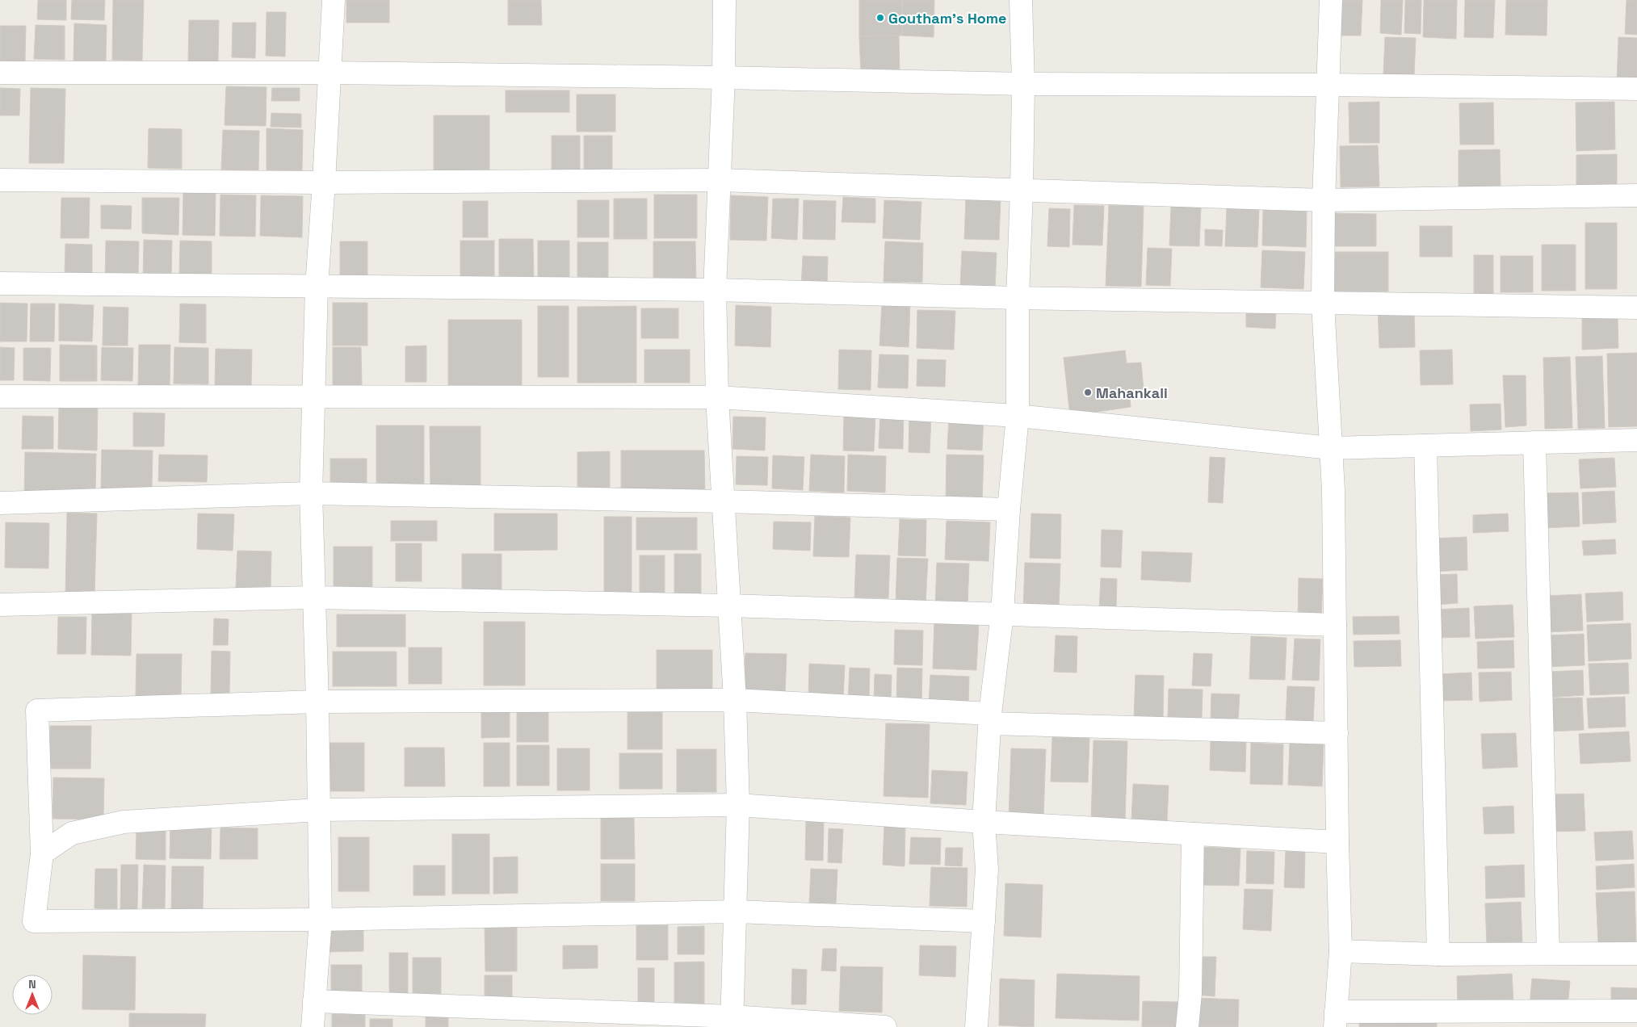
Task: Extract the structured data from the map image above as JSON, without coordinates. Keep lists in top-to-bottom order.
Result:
{
  "places": ["Goutham's Home", "Mahankali"],
  "north": "top"
}
